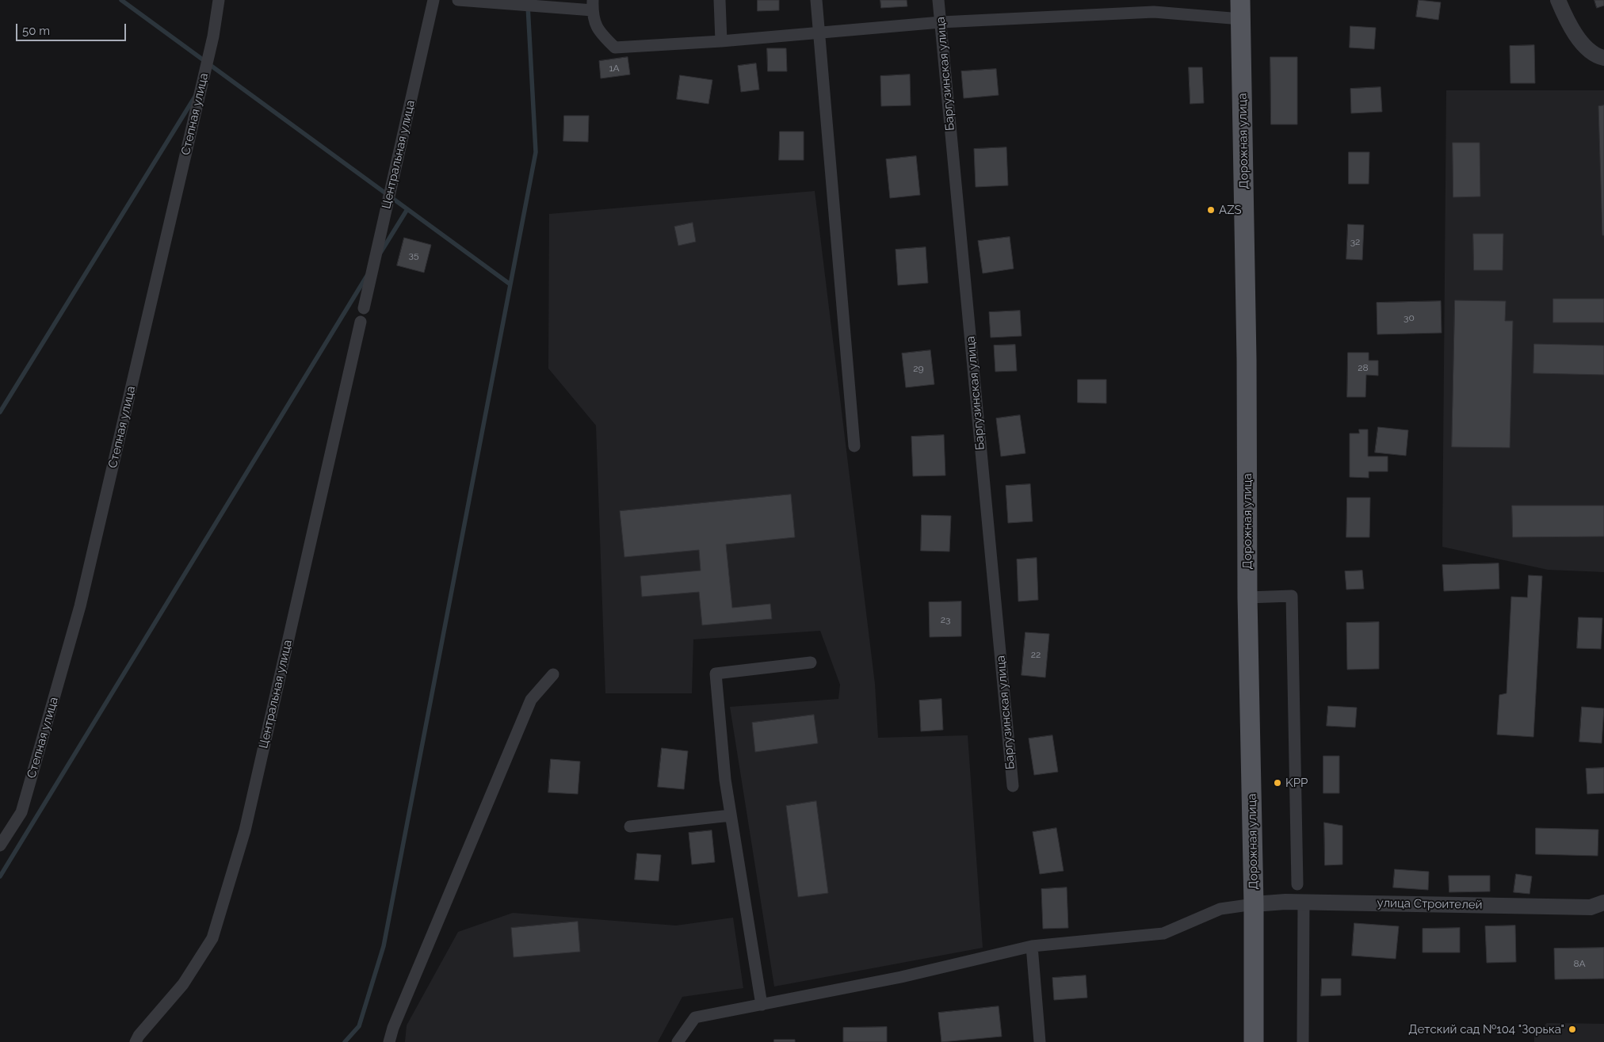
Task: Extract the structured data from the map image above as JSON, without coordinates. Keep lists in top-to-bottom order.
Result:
{
  "streets": {
    "main road": ["Дорожная улица"],
    "street": [
      "Баргузинская улица",
      "Степная улица",
      "Центральная улица",
      "улица Строителей"
    ]
  },
  "crossings": [
    ["Дорожная улица", "улица Строителей"]
  ],
  "places": ["AZS", "KPP", "Детский сад №104 \"Зорька\""],
  "house_numbers": [
    "1А",
    "32",
    "35",
    "30",
    "28",
    "29",
    "23",
    "22",
    "8А"
  ],
  "scale_bar": "50 m"
}
